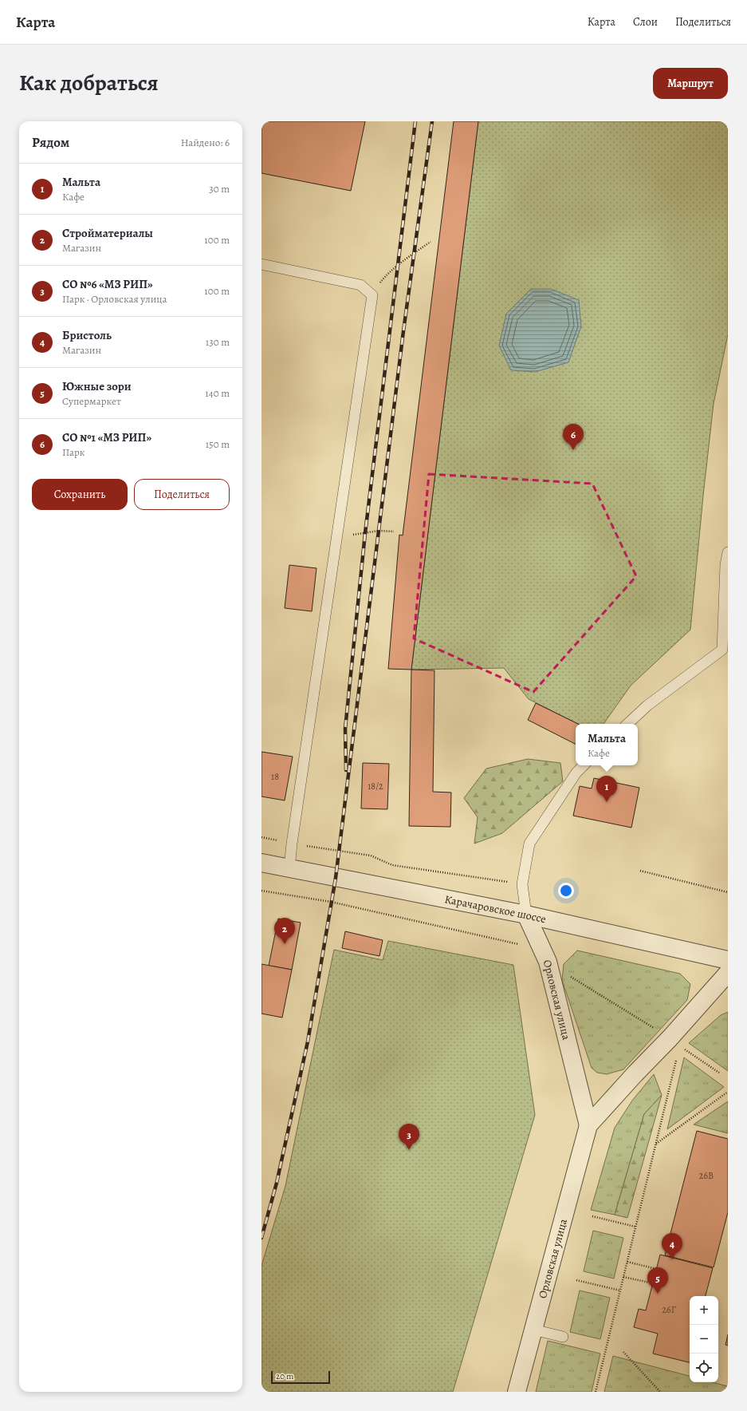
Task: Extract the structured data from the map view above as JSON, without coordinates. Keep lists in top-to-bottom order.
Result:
{
  "streets": {
    "street": ["Карачаровское шоссе", "Орловская улица"]
  },
  "crossings": [
    ["Карачаровское шоссе", "Орловская улица"]
  ],
  "house_numbers": [
    "18",
    "18/2",
    "26В",
    "26Г"
  ],
  "scale_bar": "20 m",
  "page": {
    "header": "Карта",
    "nav": ["Карта", "Слои", "Поделиться"],
    "title": "Как добраться",
    "buttons": [
      "Маршрут",
      ["Сохранить", "Поделиться"]
    ],
    "heading": ["Рядом", "Найдено: 6"],
    "list": [
      {
        "mark": "1",
        "name": "Мальта",
        "note": "Кафе",
        "value": "30 m"
      },
      {
        "mark": "2",
        "name": "Стройматериалы",
        "note": "Магазин",
        "value": "100 m"
      },
      {
        "mark": "3",
        "name": "СО №6 «МЗ РИП»",
        "note": "Парк · Орловская улица",
        "value": "100 m"
      },
      {
        "mark": "4",
        "name": "Бристоль",
        "note": "Магазин",
        "value": "130 m"
      },
      {
        "mark": "5",
        "name": "Южные зори",
        "note": "Супермаркет",
        "value": "140 m"
      },
      {
        "mark": "6",
        "name": "СО №1 «МЗ РИП»",
        "note": "Парк",
        "value": "150 m"
      }
    ],
    "pins": [
      "6",
      "1",
      "2",
      "3",
      "4",
      "5"
    ],
    "popup": ["Мальта", "Кафе"],
    "map_buttons": ["+", "−"],
    "scale": "20 m"
  }
}
